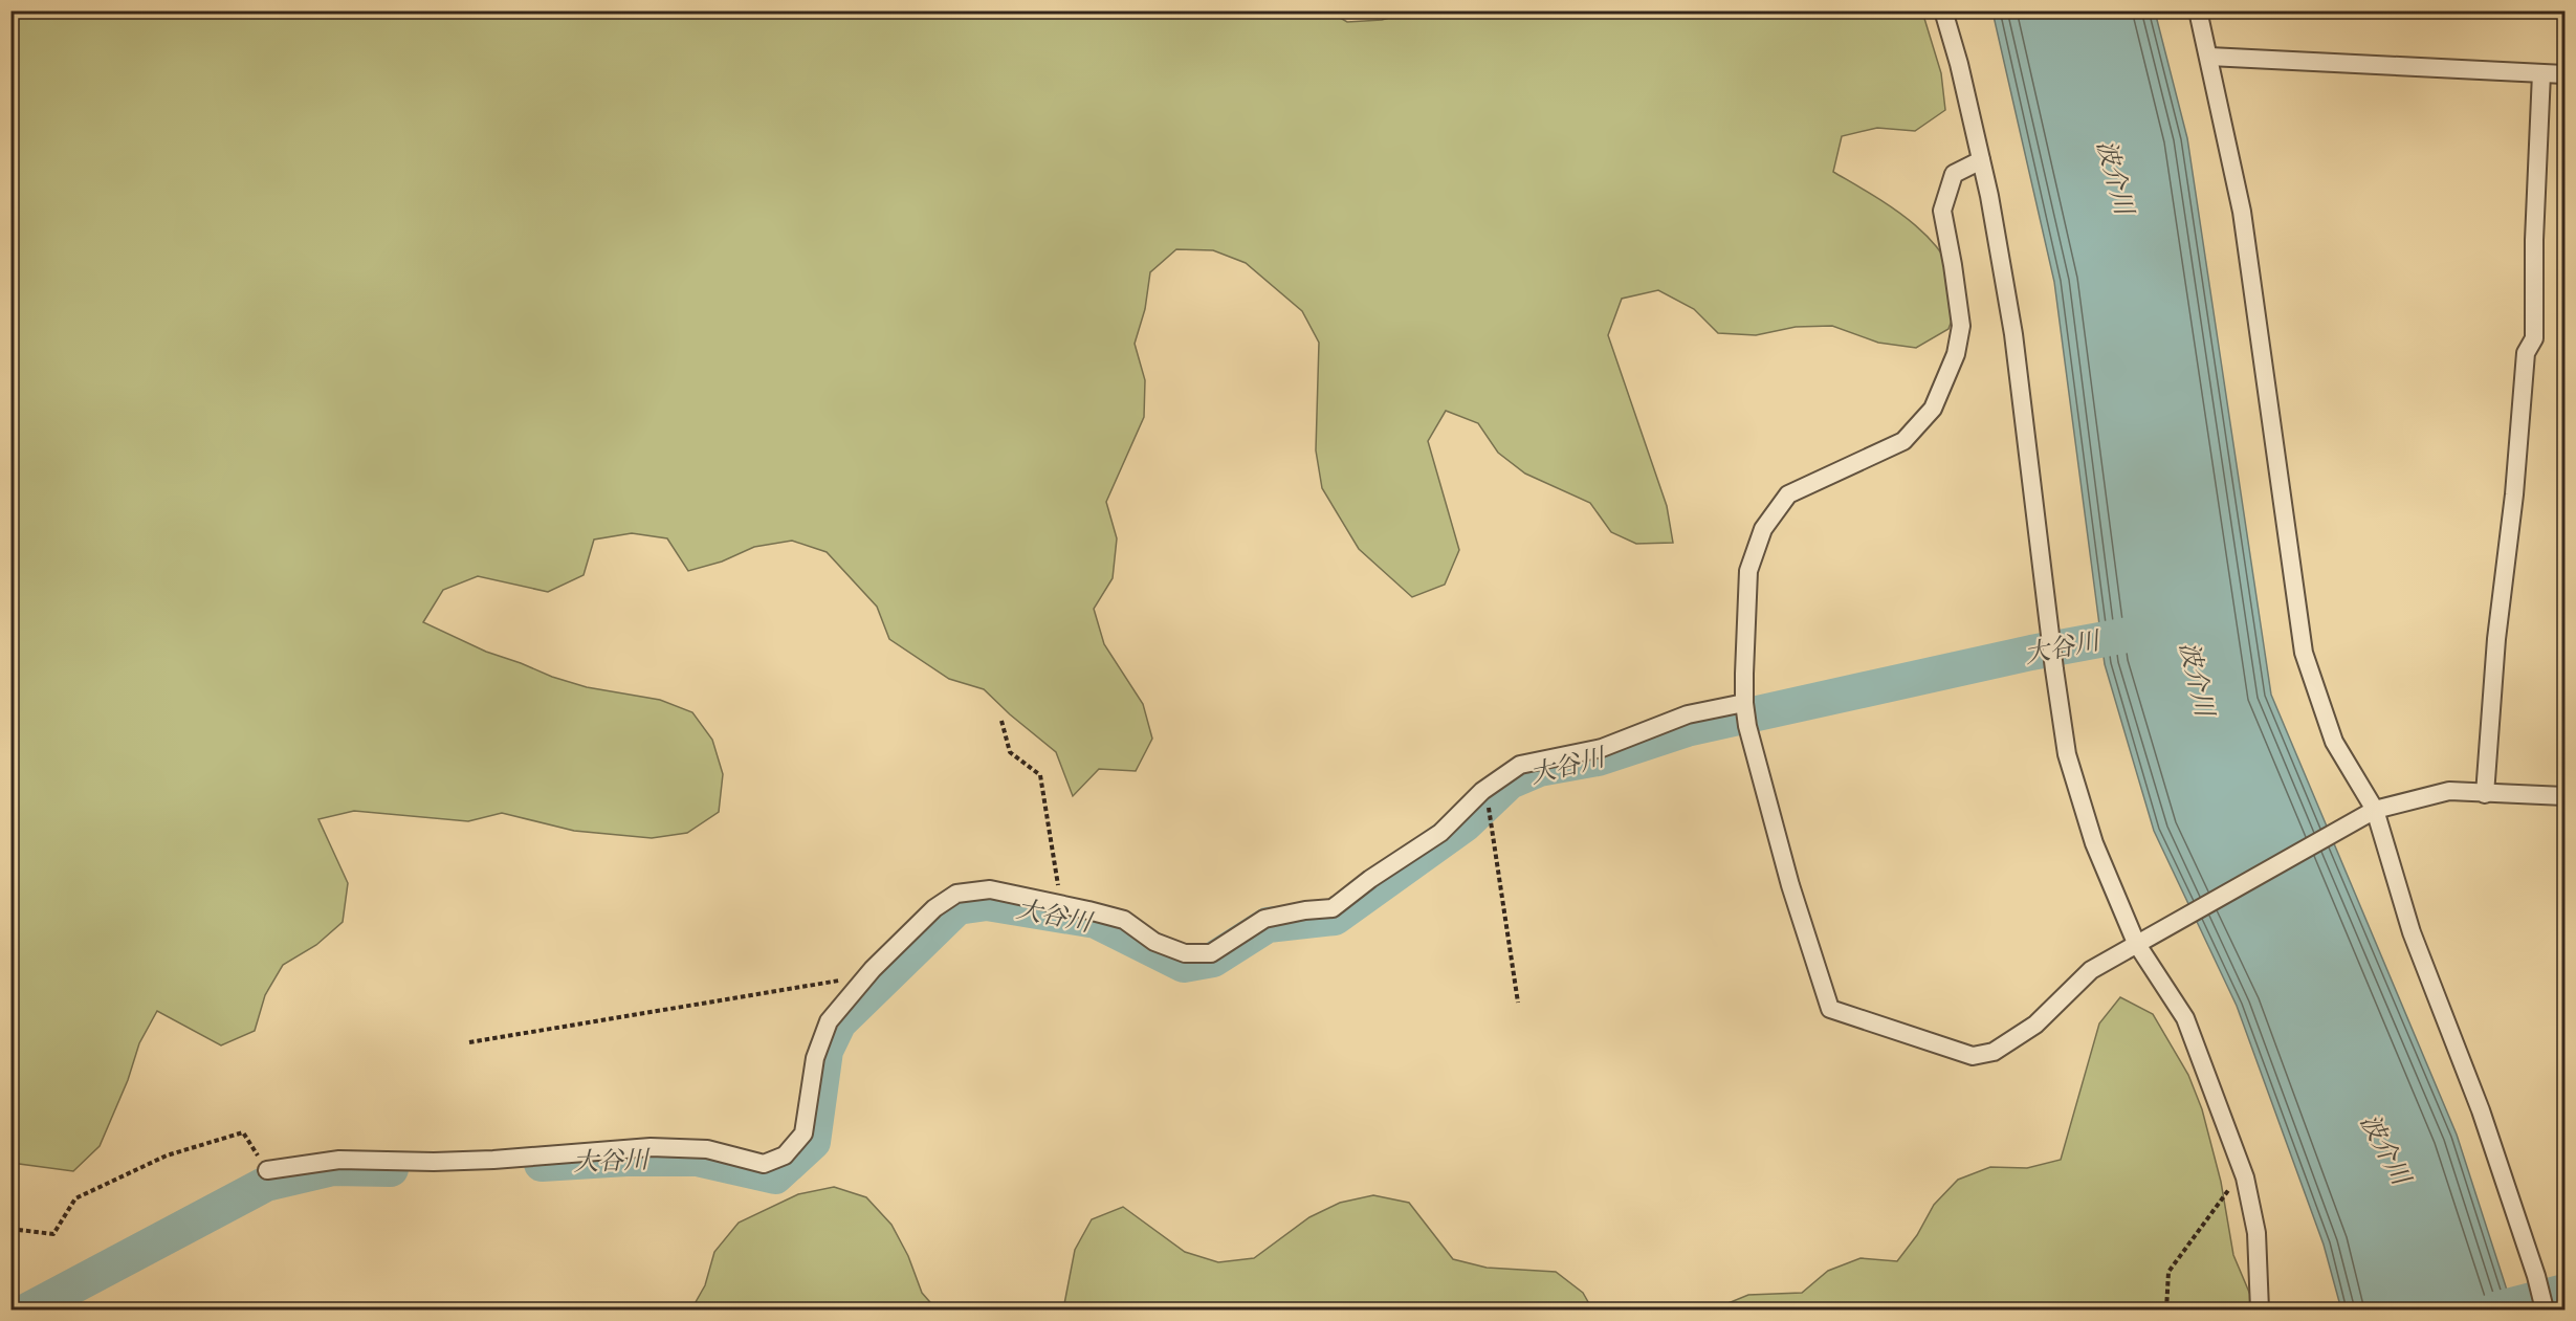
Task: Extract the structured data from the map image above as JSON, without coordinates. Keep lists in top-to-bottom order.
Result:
{
  "water": ["波介川", "大谷川"]
}
